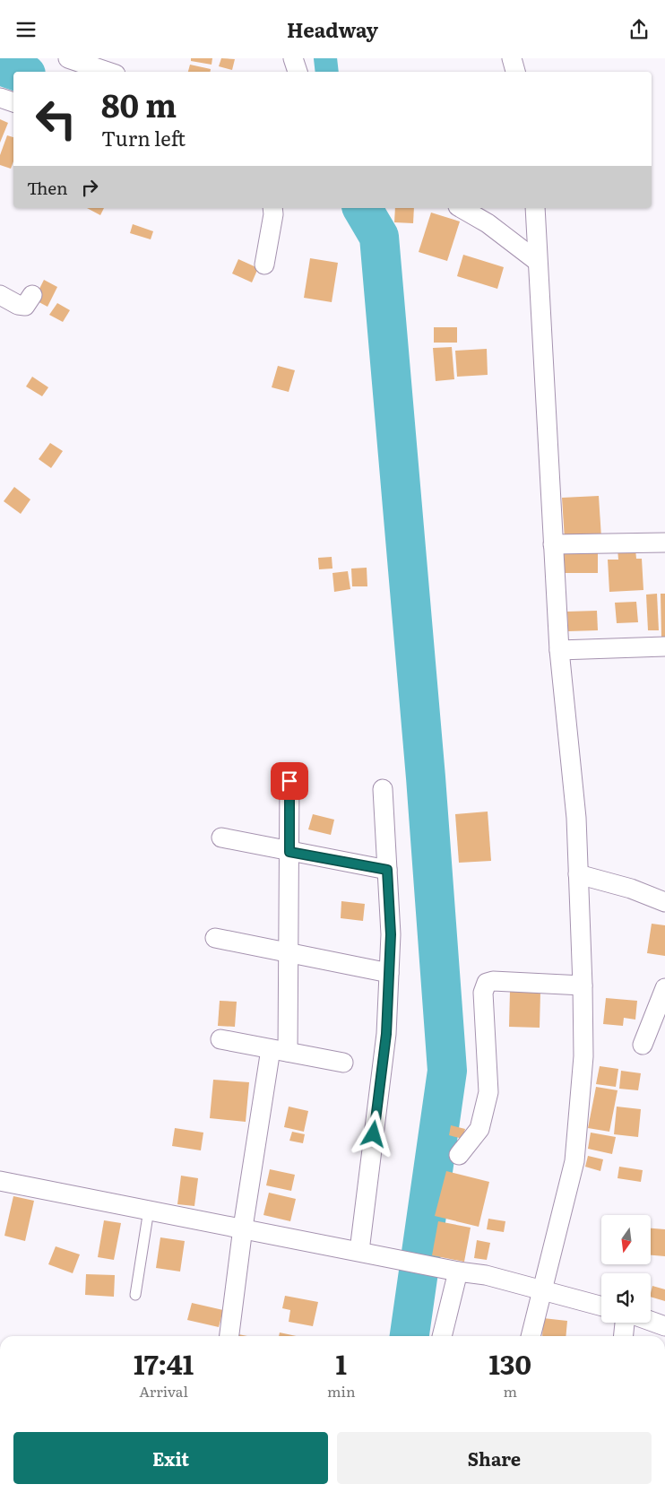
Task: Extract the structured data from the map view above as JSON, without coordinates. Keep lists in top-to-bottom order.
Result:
{
  "north": "bottom",
  "page": {
    "header": "Headway",
    "turn": ["80 m", "Turn left"],
    "then": "Then",
    "eta": [
      "17:41",
      "Arrival",
      "1",
      "min",
      "130",
      "m"
    ],
    "buttons": ["Exit", "Share"]
  }
}
